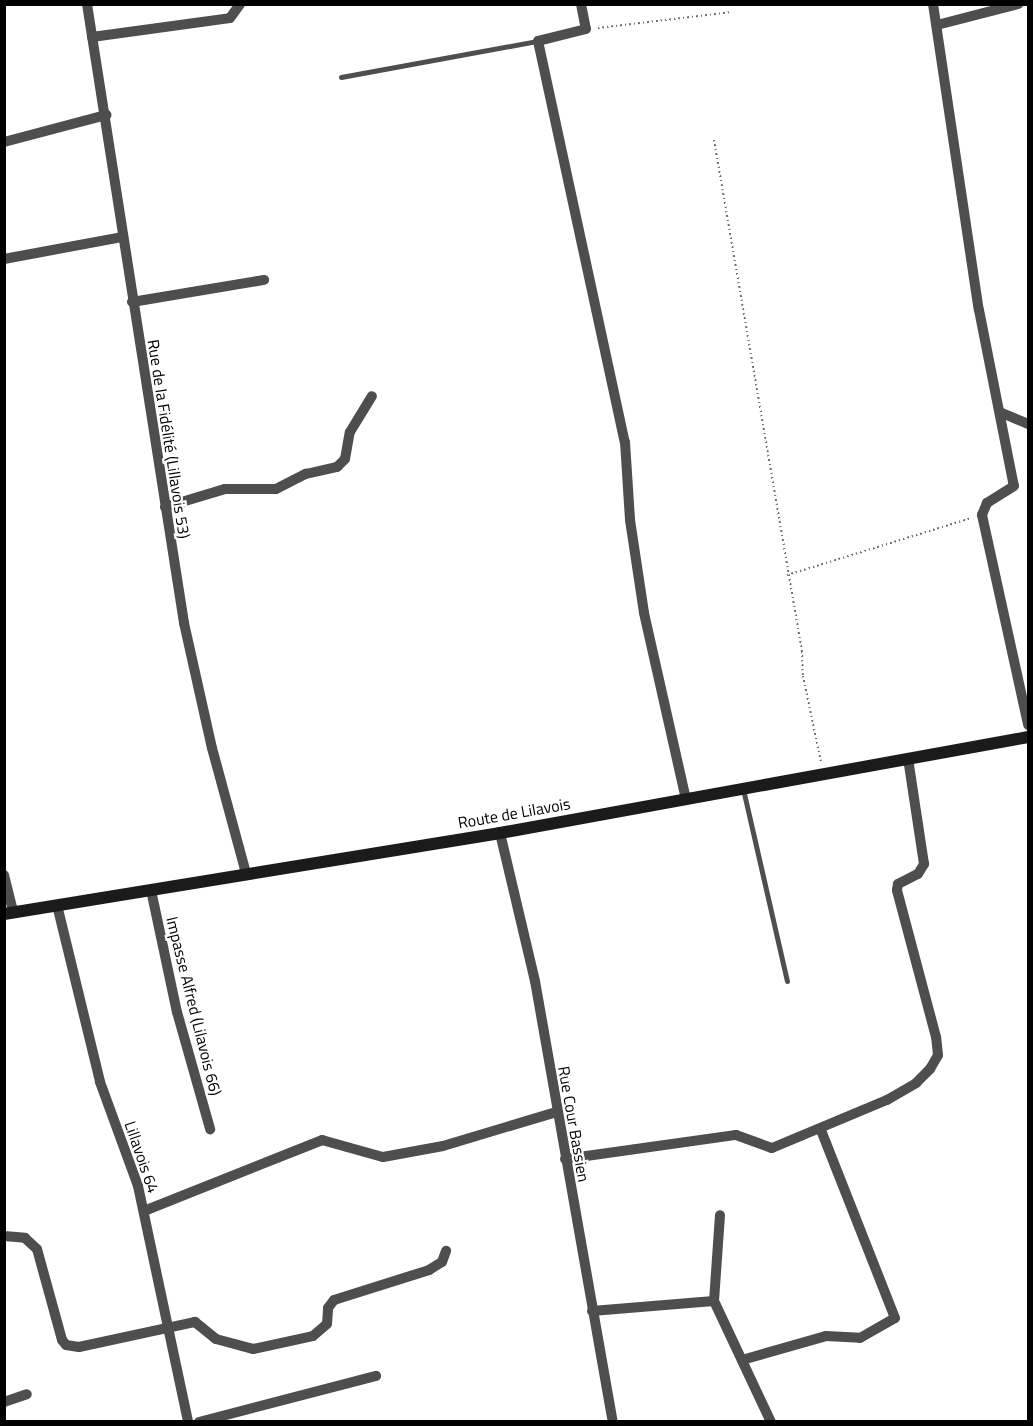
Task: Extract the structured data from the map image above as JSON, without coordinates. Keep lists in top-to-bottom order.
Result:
{
  "streets": {
    "main road": ["Route de Lilavois"],
    "street": [
      "Rue de la Fidélité (Lillavois 53)",
      "Impasse Alfred (Lilavois 66)",
      "Rue Cour Bassien",
      "Lillavois 64"
    ]
  },
  "crossings": [
    ["Rue de la Fidélité (Lillavois 53)", "Route de Lilavois"],
    ["Route de Lilavois", "Impasse Alfred (Lilavois 66)"],
    ["Route de Lilavois", "Rue Cour Bassien"],
    ["Route de Lilavois", "Lillavois 64"]
  ]
}
